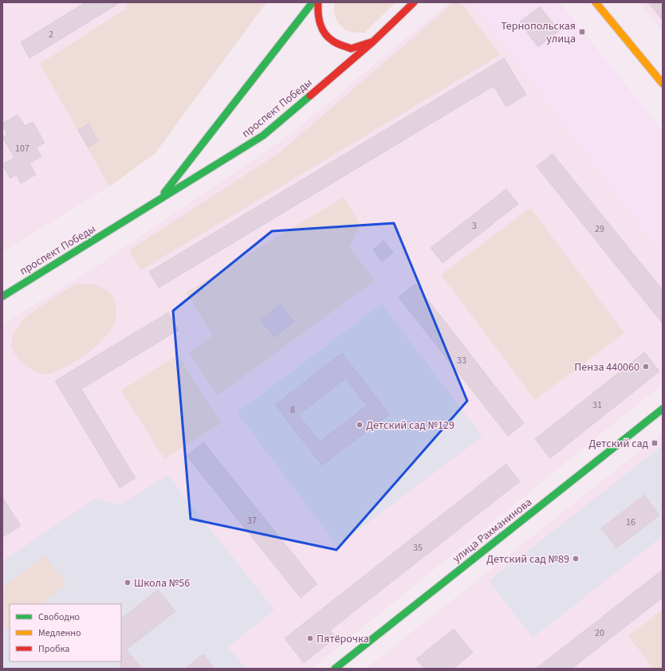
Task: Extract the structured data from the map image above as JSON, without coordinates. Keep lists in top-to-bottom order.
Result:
{
  "streets": {
    "main road": ["проспект Победы", "улица Рахманинова"]
  },
  "places": {
    "transit": ["Тернопольская улица", "Детский сад"],
    "other": [
      "Пенза 440060",
      "Детский сад №129",
      "Детский сад №89",
      "Школа №56",
      "Пятёрочка"
    ]
  },
  "house_numbers": [
    "2",
    "107",
    "3",
    "29",
    "33",
    "31",
    "8",
    "37",
    "16",
    "35",
    "20"
  ],
  "legend": ["Свободно", "Медленно", "Пробка"]
}
